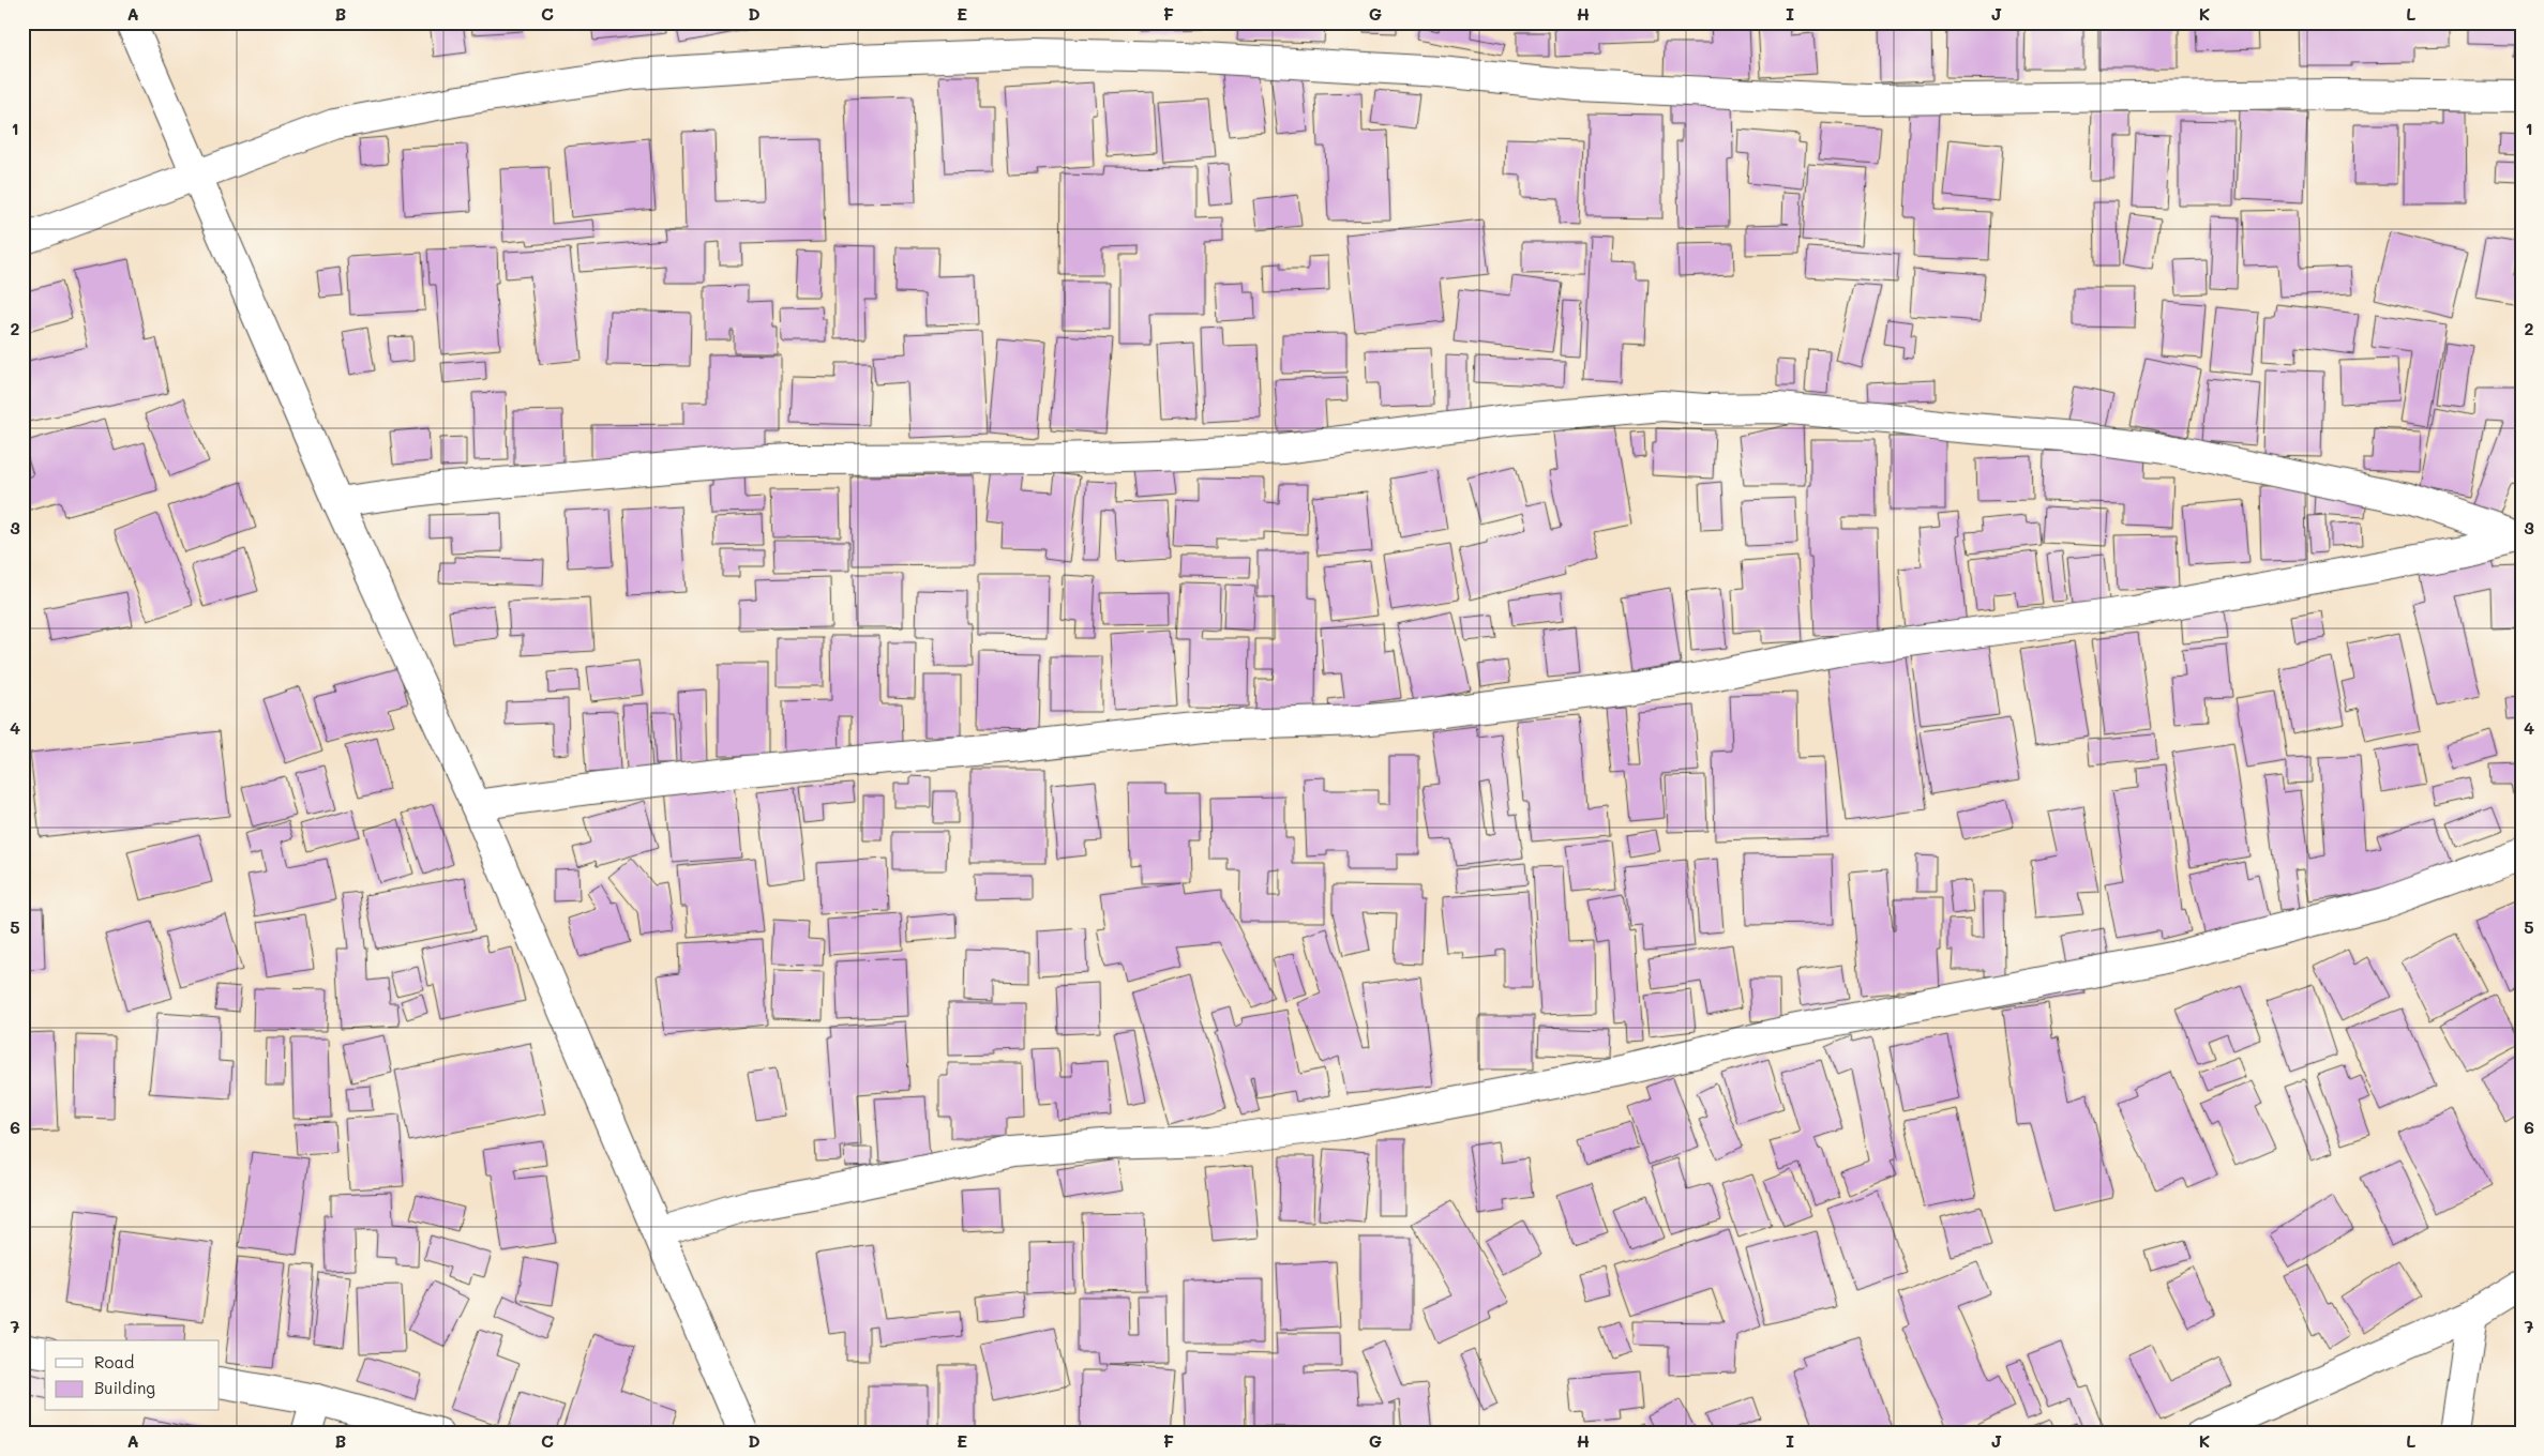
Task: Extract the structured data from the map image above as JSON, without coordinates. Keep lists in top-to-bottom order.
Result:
{
  "legend": ["Road", "Building"],
  "grid": {
    "columns": [
      "A",
      "B",
      "C",
      "D",
      "E",
      "F",
      "G",
      "H",
      "I",
      "J",
      "K",
      "L"
    ],
    "rows": [
      "1",
      "2",
      "3",
      "4",
      "5",
      "6",
      "7"
    ]
  }
}
